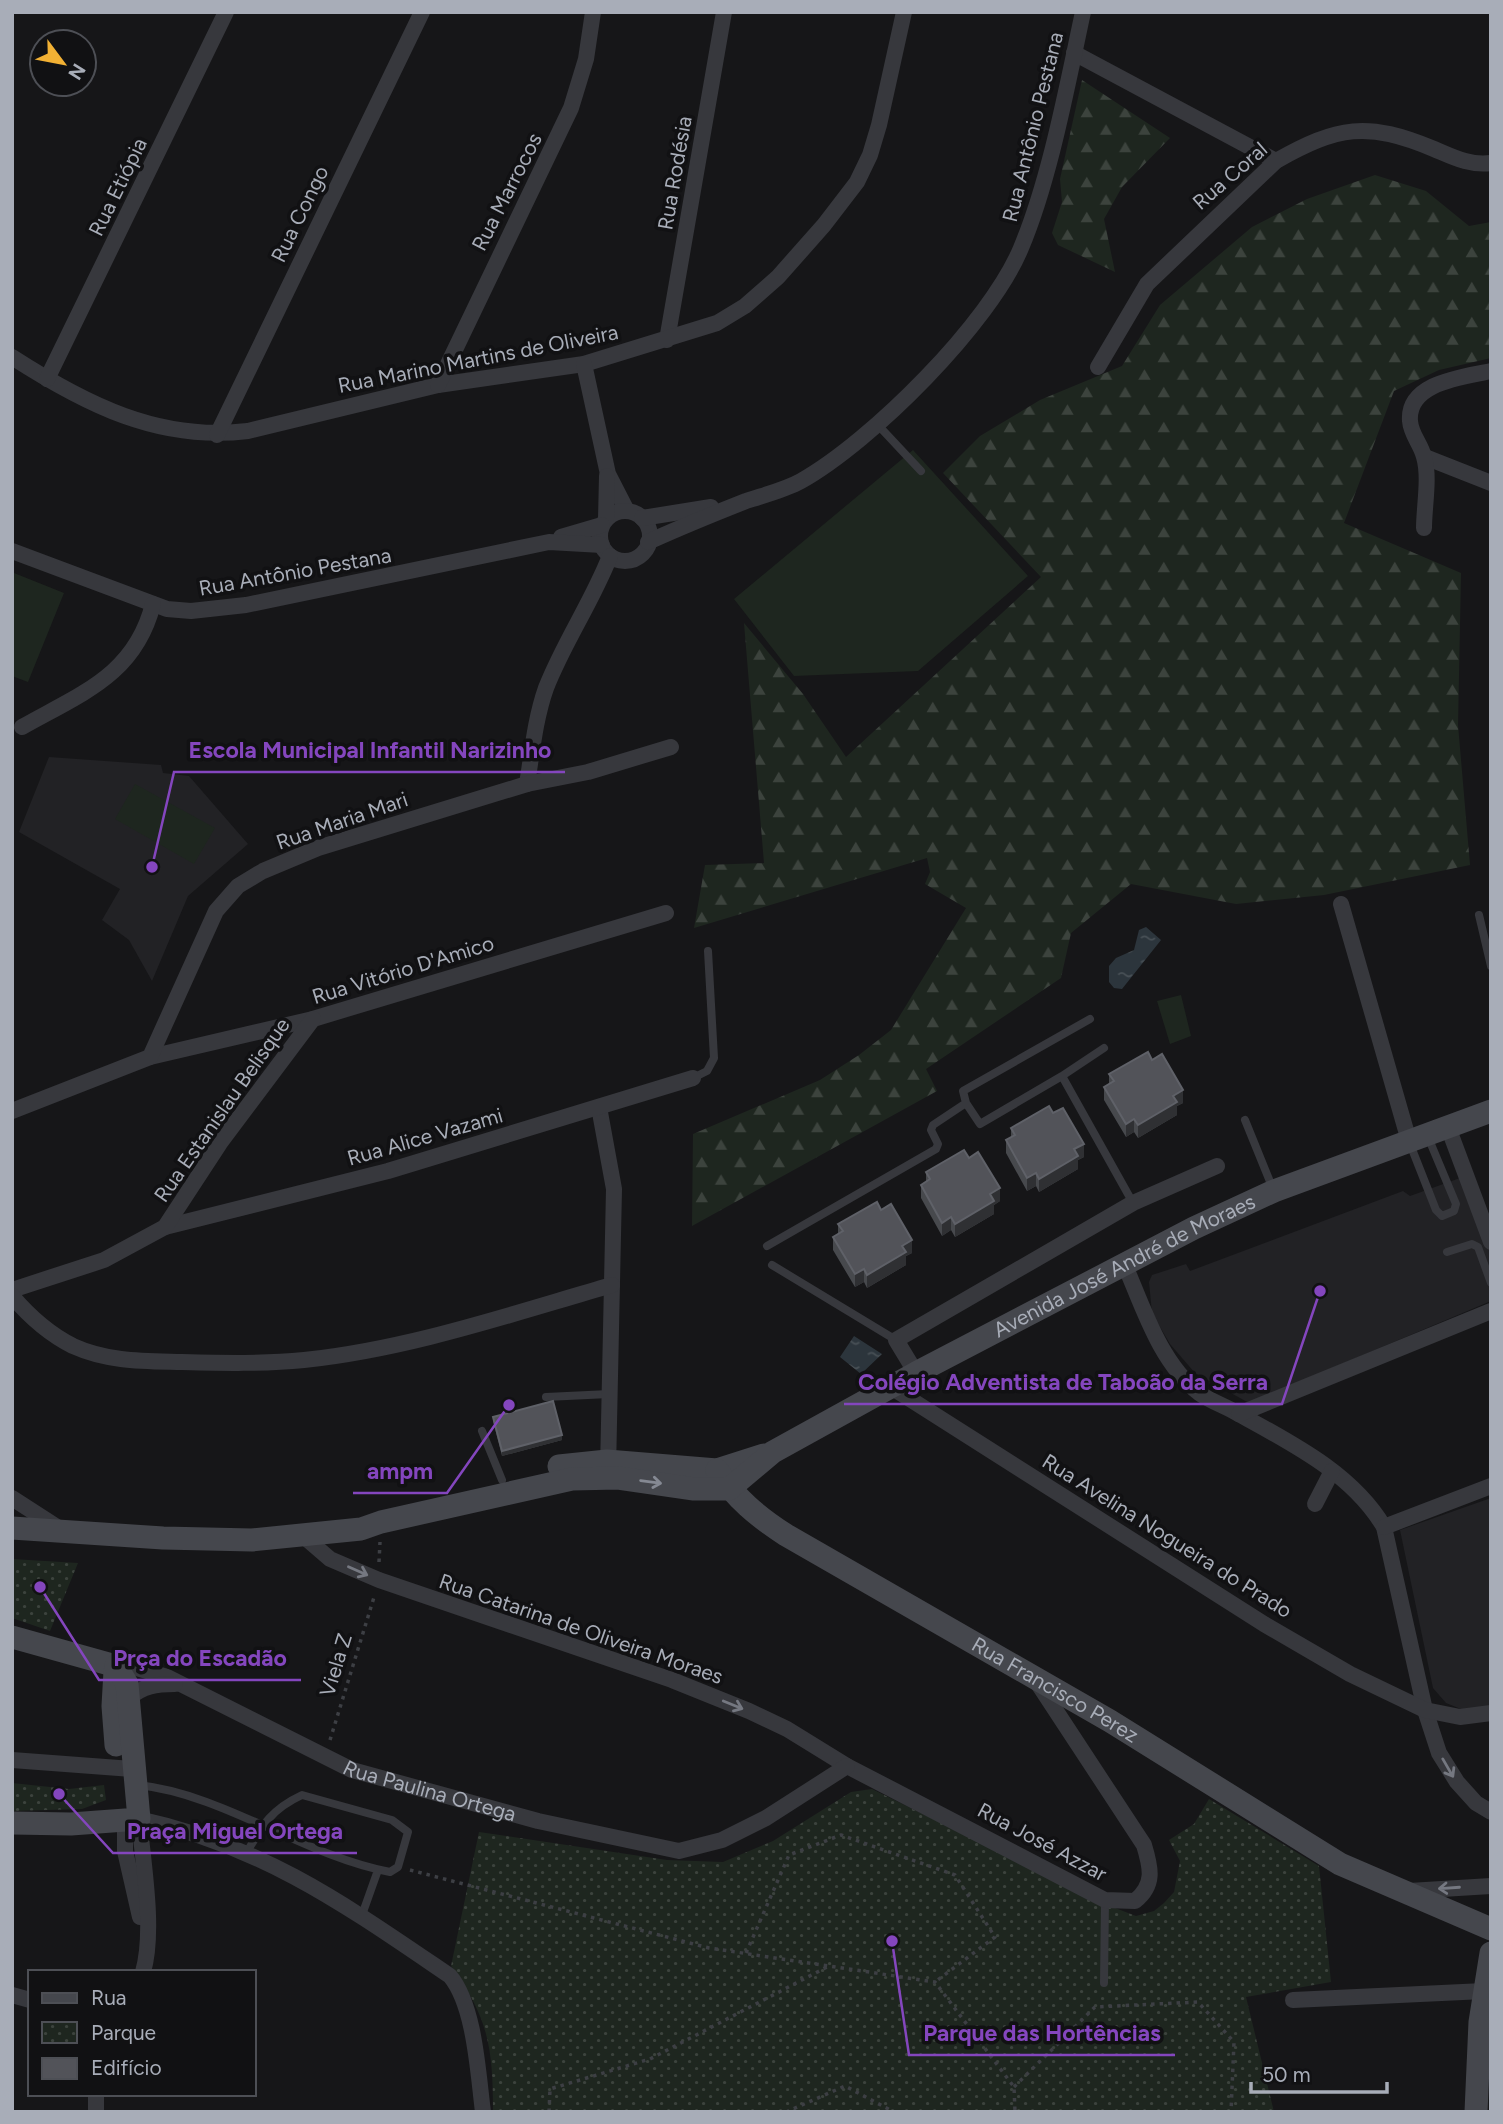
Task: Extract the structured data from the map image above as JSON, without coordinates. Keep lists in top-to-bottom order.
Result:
{
  "streets": {
    "street": [
      "Rua Antônio Pestana",
      "Rua Rodésia",
      "Rua Coral",
      "Rua Etiópia",
      "Rua Marrocos",
      "Rua Congo",
      "Rua Marino Martins de Oliveira",
      "Rua Maria Mari",
      "Rua Vitório D'Amico",
      "Rua Estanislau Belisque",
      "Rua Alice Vazami",
      "Avenida José André de Moraes",
      "Rua Avelina Nogueira do Prado",
      "Rua Catarina de Oliveira Moraes",
      "Rua Francisco Perez",
      "Rua Paulina Ortega",
      "Rua José Azzar"
    ],
    "path": ["Viela Z"]
  },
  "crossings": [
    ["Rua Rodésia", "Rua Marino Martins de Oliveira"],
    ["Rua Etiópia", "Rua Marino Martins de Oliveira"],
    ["Rua Marrocos", "Rua Marino Martins de Oliveira"],
    ["Rua Congo", "Rua Marino Martins de Oliveira"],
    ["Rua Maria Mari", "Rua Vitório D'Amico"],
    ["Rua Vitório D'Amico", "Rua Estanislau Belisque"],
    ["Rua Estanislau Belisque", "Rua Alice Vazami"],
    ["Avenida José André de Moraes", "Rua Avelina Nogueira do Prado"],
    ["Avenida José André de Moraes", "Rua Francisco Perez"],
    ["Rua Catarina de Oliveira Moraes", "Viela Z"],
    ["Rua Catarina de Oliveira Moraes", "Rua Paulina Ortega"],
    ["Rua Catarina de Oliveira Moraes", "Rua José Azzar"],
    ["Viela Z", "Rua Paulina Ortega"],
    ["Rua Francisco Perez", "Rua José Azzar"],
    ["Rua Paulina Ortega", "Rua José Azzar"]
  ],
  "one_way": ["Rua Catarina de Oliveira Moraes"],
  "places": [
    "Escola Municipal Infantil Narizinho",
    "Colégio Adventista de Taboão da Serra",
    "ampm",
    "Prça do Escadão",
    "Praça Miguel Ortega",
    "Parque das Hortências"
  ],
  "legend": ["Rua", "Parque", "Edifício"],
  "scale_bar": "50 m",
  "north": "bottom right"
}
